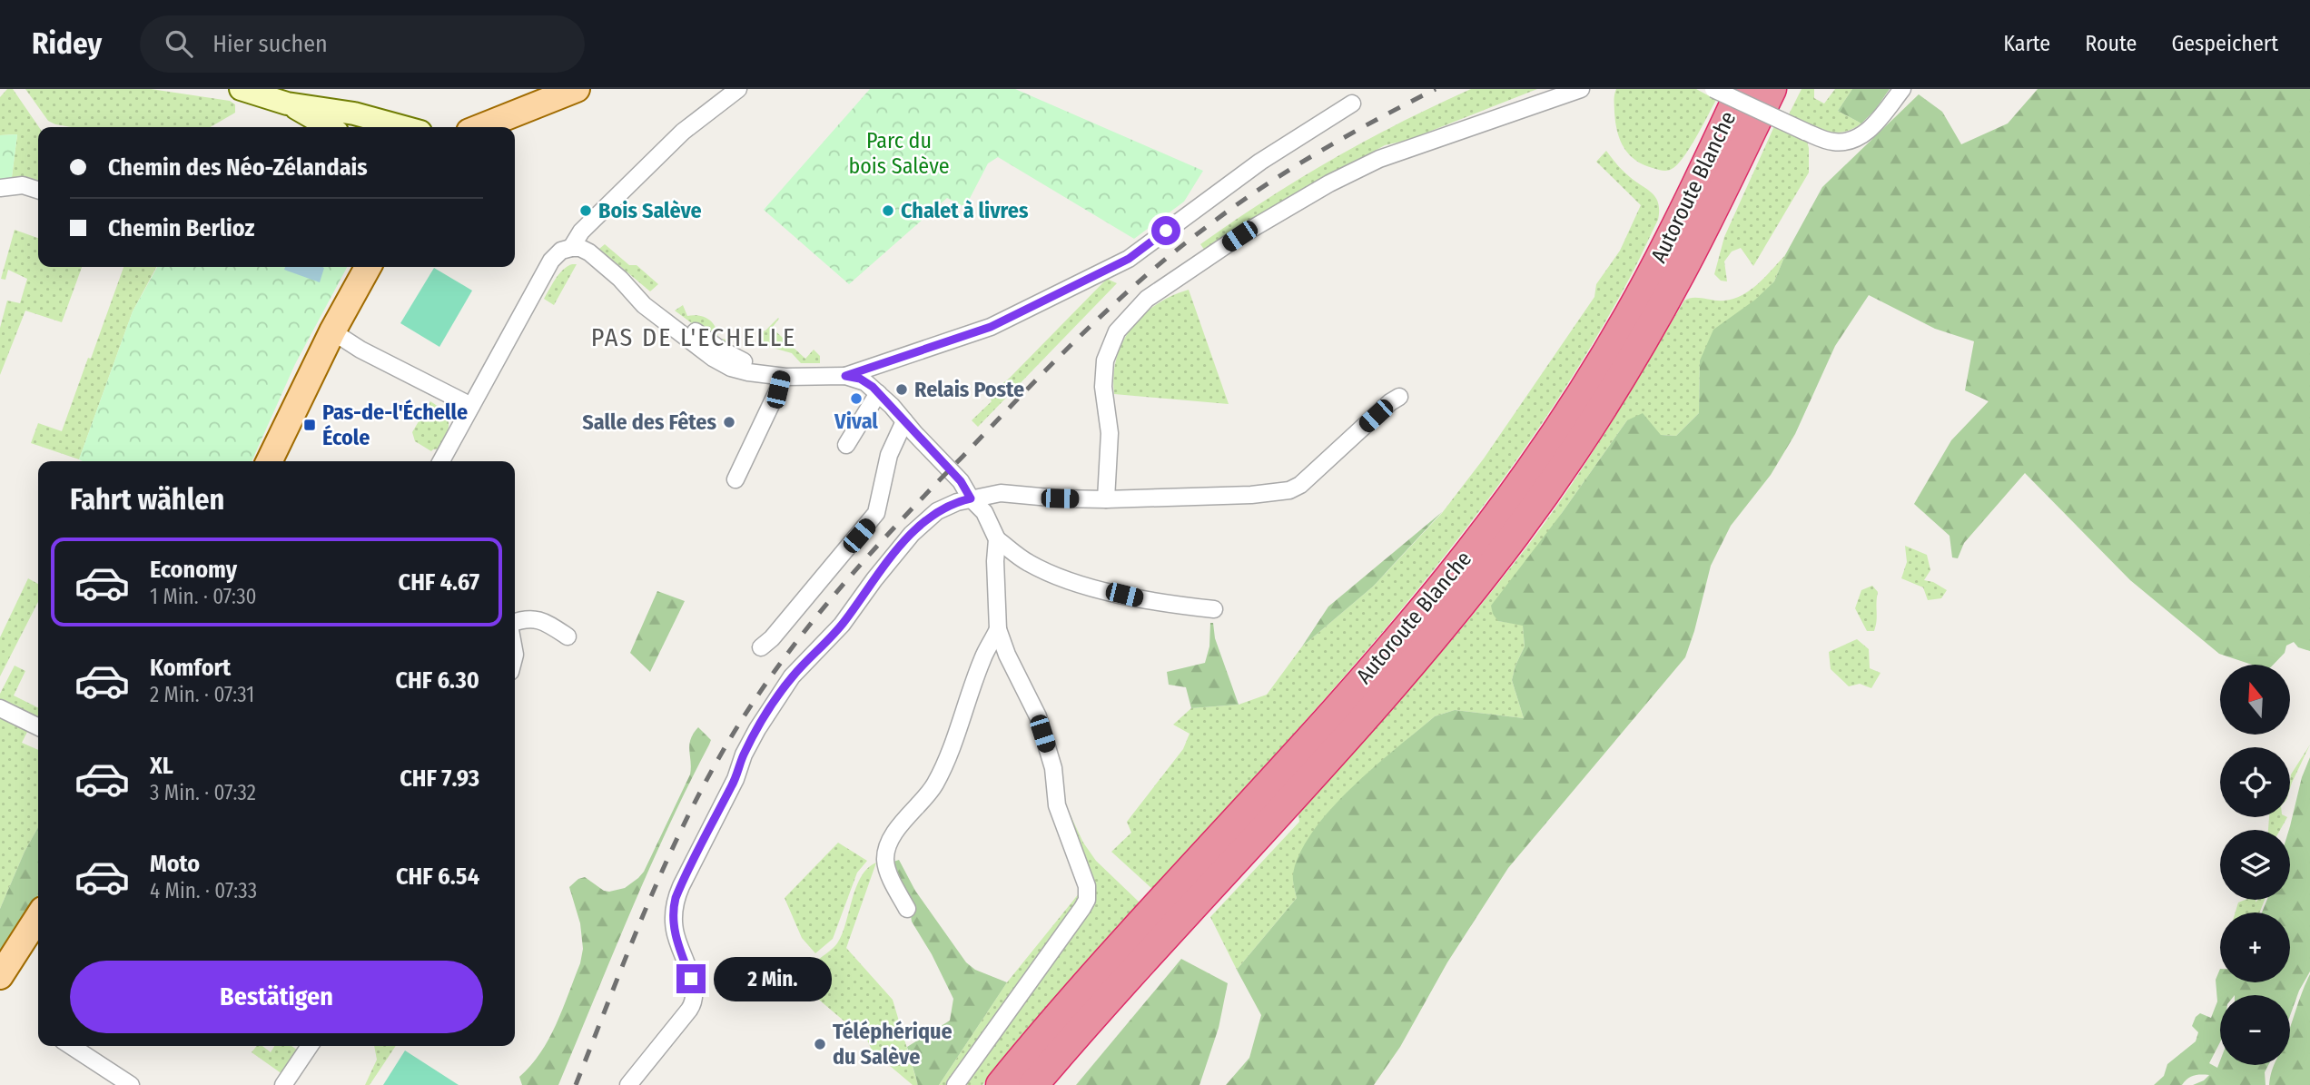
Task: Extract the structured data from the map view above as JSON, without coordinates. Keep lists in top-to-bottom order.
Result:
{
  "streets": {
    "highway": ["Autoroute Blanche"]
  },
  "districts": ["PAS DE L'ECHELLE"],
  "parks": ["Parc du bois Salève"],
  "places": {
    "other": [
      "Bois Salève",
      "Chalet à livres",
      "Relais Poste",
      "Vival",
      "Salle des Fêtes",
      "Téléphérique du Salève"
    ],
    "transit": ["Pas-de-l'Échelle École"]
  },
  "north": "top",
  "page": {
    "header": "Ridey",
    "search": "Hier suchen",
    "nav": ["Karte", "Route", "Gespeichert"],
    "banner": ["Chemin des Néo-Zélandais", "Chemin Berlioz"],
    "heading": "Fahrt wählen",
    "list": [
      {
        "name": "Economy",
        "note": "1 Min. · 07:30",
        "value": "CHF 4.67"
      },
      {
        "name": "Komfort",
        "note": "2 Min. · 07:31",
        "value": "CHF 6.30"
      },
      {
        "name": "XL",
        "note": "3 Min. · 07:32",
        "value": "CHF 7.93"
      },
      {
        "name": "Moto",
        "note": "4 Min. · 07:33",
        "value": "CHF 6.54"
      }
    ],
    "map_buttons": ["+", "−"],
    "buttons": "Bestätigen",
    "bubble": "2 Min."
  }
}
